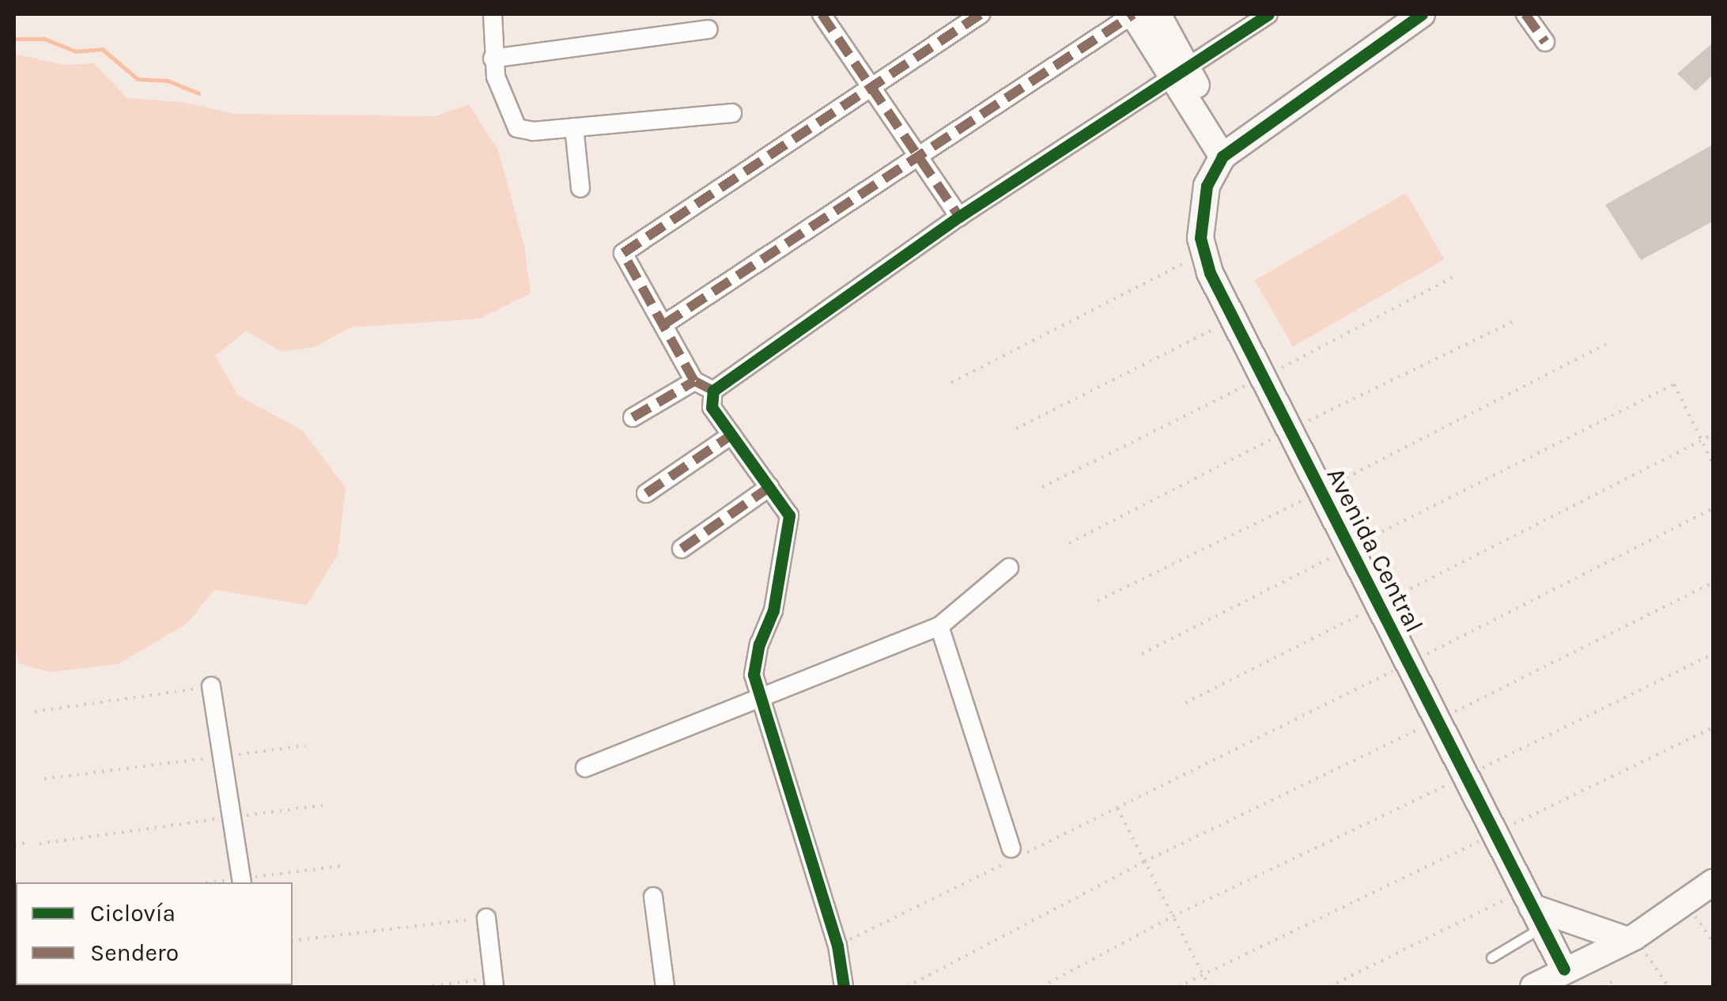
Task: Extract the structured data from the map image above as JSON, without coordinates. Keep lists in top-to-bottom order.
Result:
{
  "streets": {
    "street": ["Avenida Central"]
  },
  "legend": ["Ciclovía", "Sendero"]
}
